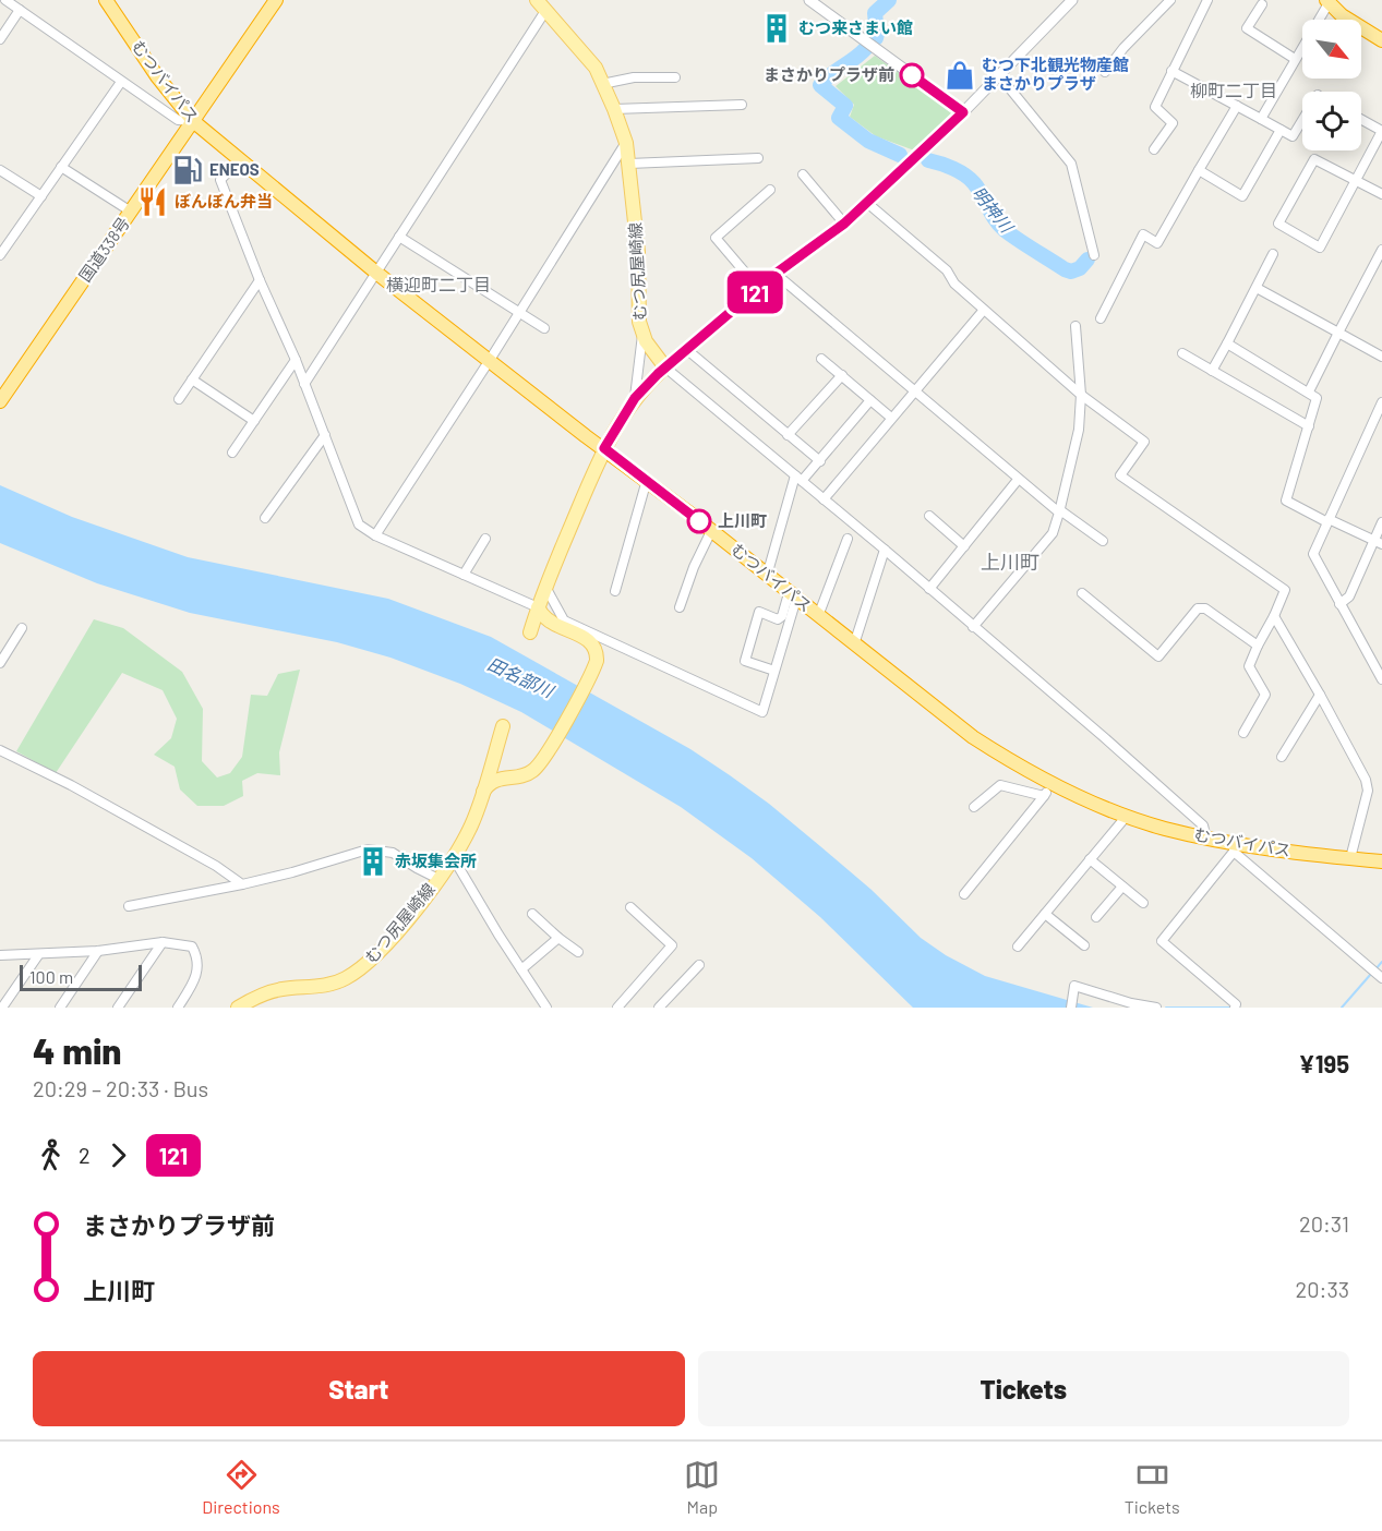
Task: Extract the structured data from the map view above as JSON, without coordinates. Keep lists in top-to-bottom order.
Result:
{
  "streets": {
    "highway": ["むつバイパス", "国道338号"],
    "main road": ["むつ尻屋崎線"]
  },
  "crossings": [
    ["むつバイパス", "国道338号"]
  ],
  "districts": ["柳町二丁目", "横迎町二丁目", "上川町"],
  "water": ["明神川", "田名部川"],
  "places": {
    "building": ["むつ来さまい館", "赤坂集会所"],
    "other": ["まさかりプラザ前", "上川町"],
    "shop": ["むつ下北観光物産館 まさかりプラザ"],
    "fuel station": ["ENEOS"],
    "restaurant": ["ぼんぼん弁当"]
  },
  "lines": ["bus line 121"],
  "scale_bar": "100 m",
  "north": "bottom right",
  "page": {
    "on_map": "121",
    "scale": "100 m",
    "heading": ["4 min", "20:29 – 20:33 · Bus", "¥195"],
    "legs": ["2", "121"],
    "list": [
      {
        "name": "まさかりプラザ前",
        "value": "20:31"
      },
      {
        "name": "上川町",
        "value": "20:33"
      }
    ],
    "buttons": ["Start", "Tickets"],
    "tabs": ["Directions", "Map", "Tickets"]
  }
}
